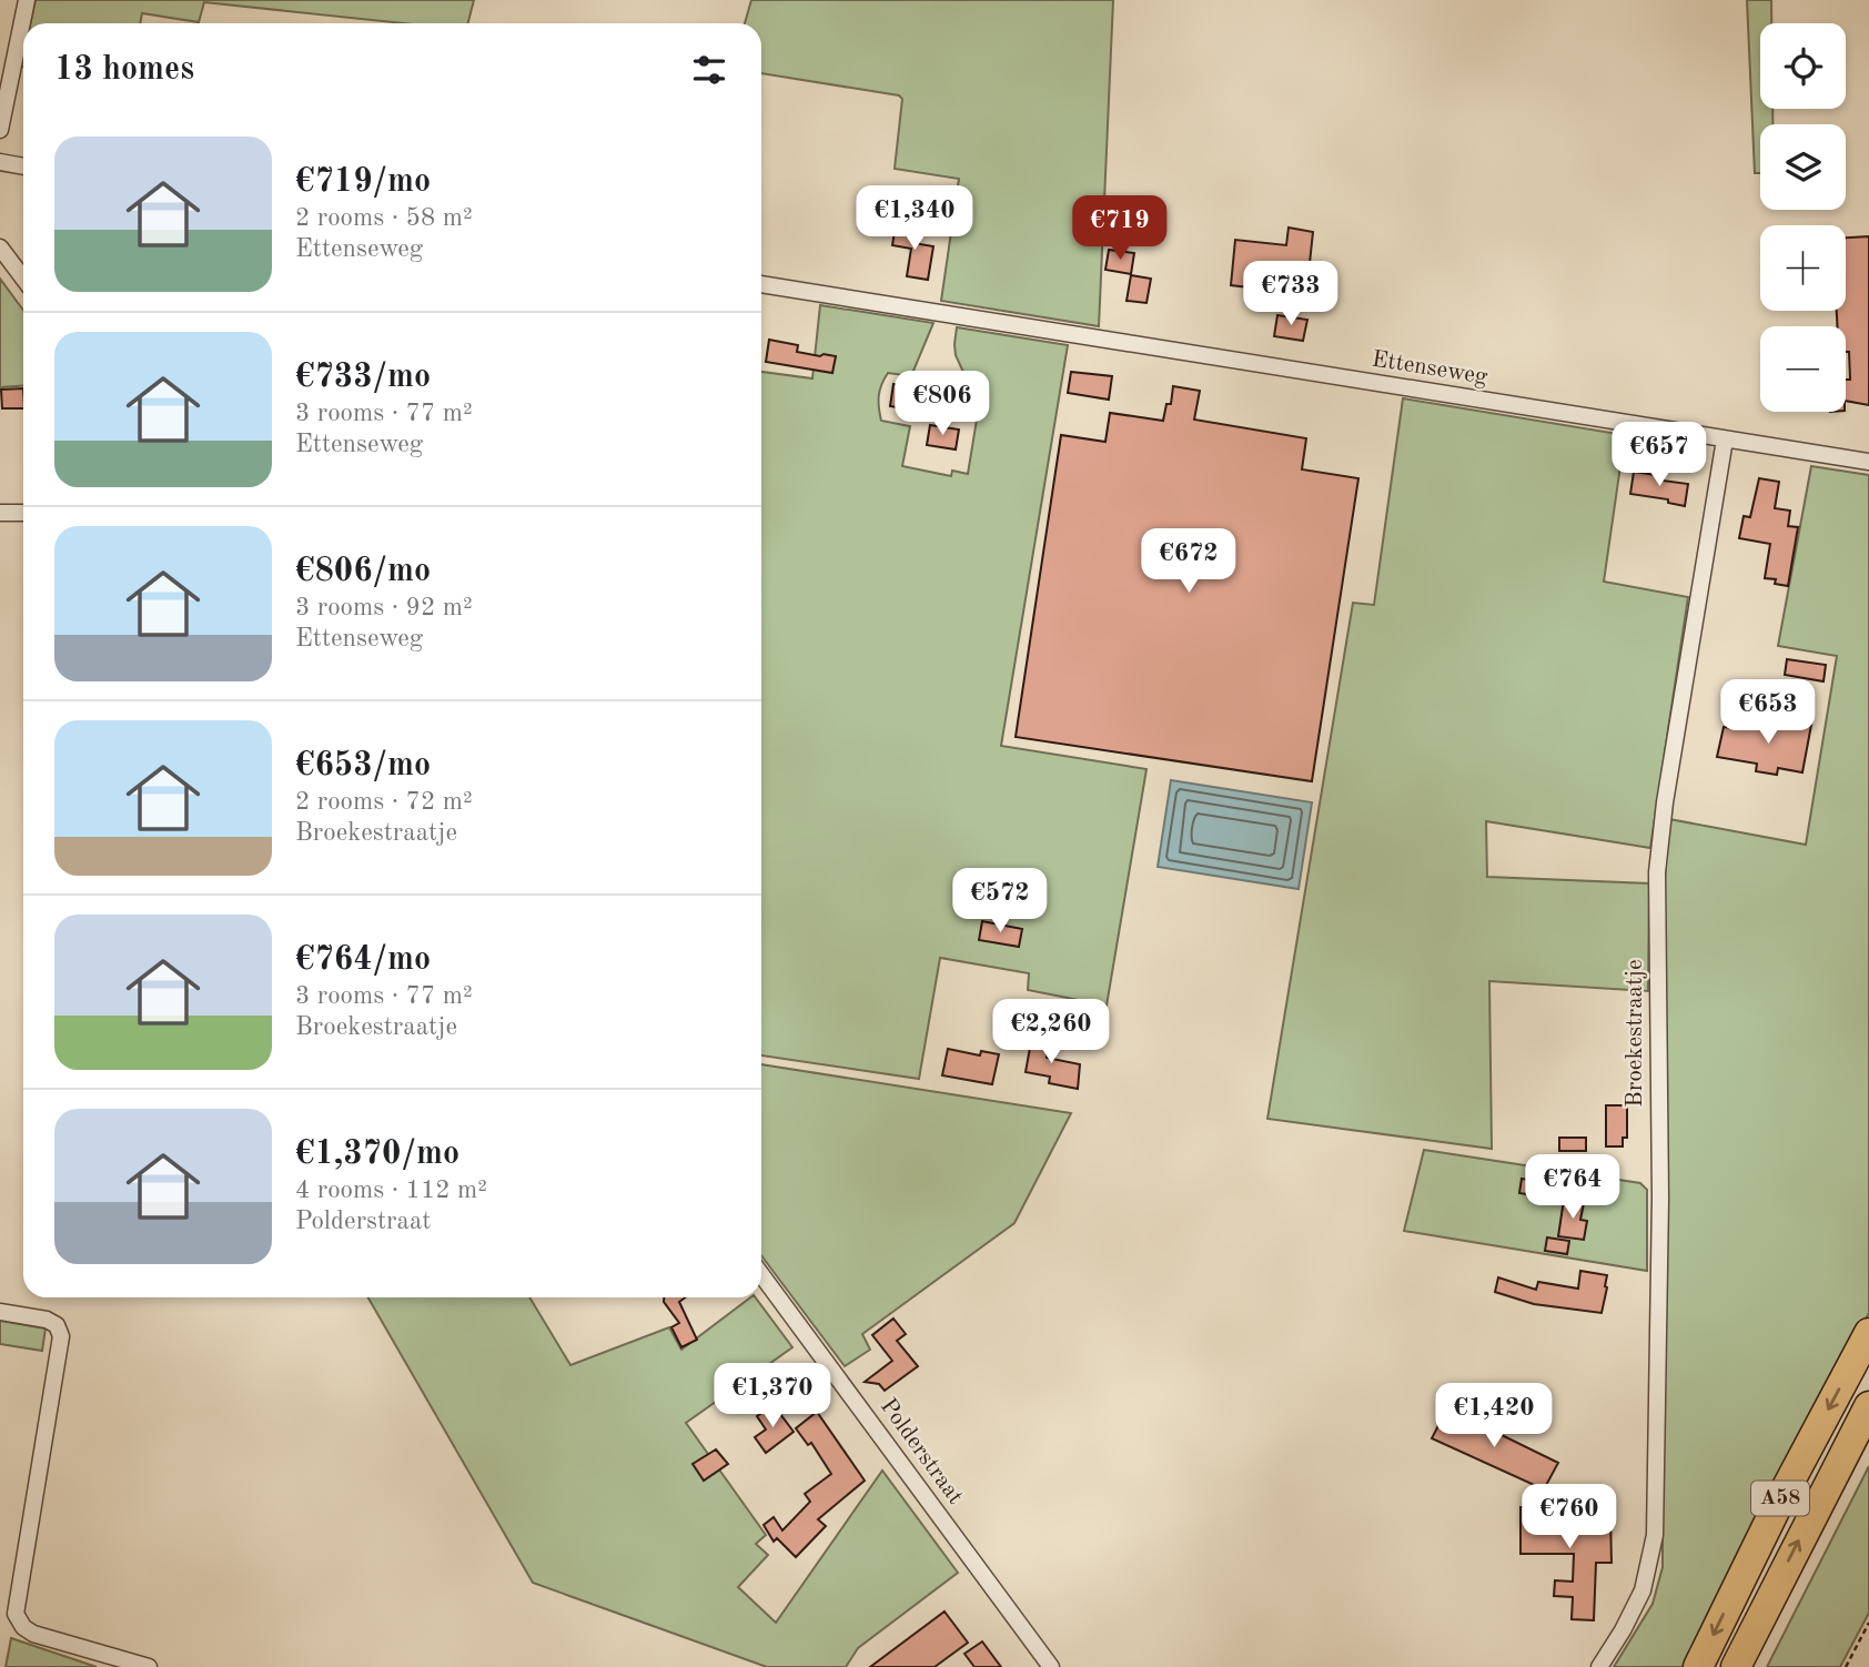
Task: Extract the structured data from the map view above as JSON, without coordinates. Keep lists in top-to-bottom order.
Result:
{
  "streets": {
    "highway": ["A58"],
    "street": ["Ettenseweg", "Broekestraatje", "Polderstraat"]
  },
  "crossings": [
    ["Ettenseweg", "Broekestraatje"]
  ],
  "page": {
    "map_buttons": ["+", "−"],
    "heading": "13 homes",
    "list": [
      {
        "name": "€719/mo",
        "note": "2 rooms · 58 m² · Ettenseweg"
      },
      {
        "name": "€733/mo",
        "note": "3 rooms · 77 m² · Ettenseweg"
      },
      {
        "name": "€806/mo",
        "note": "3 rooms · 92 m² · Ettenseweg"
      },
      {
        "name": "€653/mo",
        "note": "2 rooms · 72 m² · Broekestraatje"
      },
      {
        "name": "€764/mo",
        "note": "3 rooms · 77 m² · Broekestraatje"
      },
      {
        "name": "€1,370/mo",
        "note": "4 rooms · 112 m² · Polderstraat"
      }
    ],
    "price": [
      "€1,340",
      "€719",
      "€733",
      "€806",
      "€657",
      "€672",
      "€653",
      "€572",
      "€2,260",
      "€764",
      "€1,370",
      "€1,420",
      "€760"
    ]
  }
}
